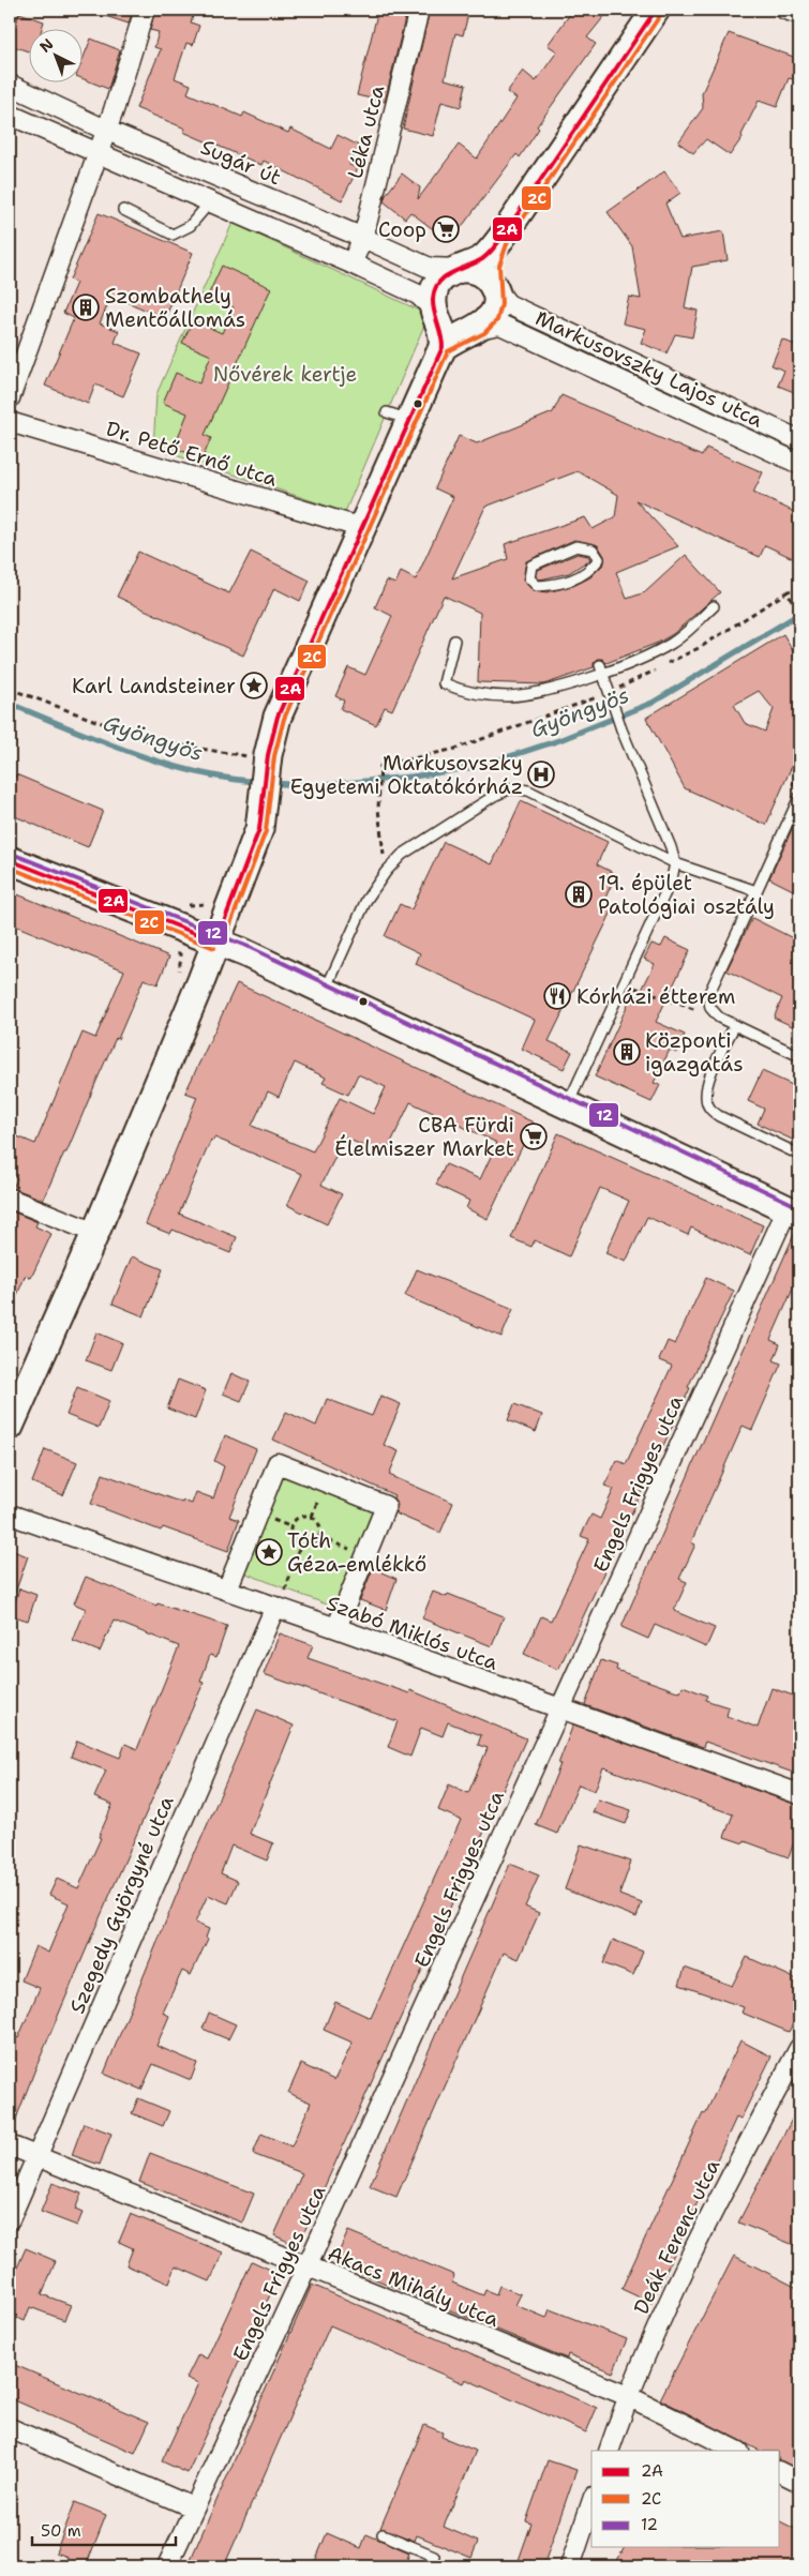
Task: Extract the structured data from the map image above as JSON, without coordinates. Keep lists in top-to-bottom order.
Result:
{
  "streets": {
    "street": [
      "Léka utca",
      "Sugár út",
      "Markusovszky Lajos utca",
      "Dr. Pető Ernő utca",
      "Engels Frigyes utca",
      "Szabó Miklós utca",
      "Szegedy Györgyné utca",
      "Deák Ferenc utca",
      "Akacs Mihály utca"
    ]
  },
  "crossings": [
    ["Léka utca", "Sugár út"],
    ["Sugár út", "Markusovszky Lajos utca"],
    ["Engels Frigyes utca", "Szabó Miklós utca"],
    ["Engels Frigyes utca", "Akacs Mihály utca"],
    ["Szabó Miklós utca", "Szegedy Györgyné utca"],
    ["Szegedy Györgyné utca", "Akacs Mihály utca"],
    ["Deák Ferenc utca", "Akacs Mihály utca"]
  ],
  "water": ["Gyöngyös"],
  "parks": ["Nővérek kertje"],
  "places": {
    "supermarket": ["Coop", "CBA Fürdi Élelmiszer Market"],
    "building": ["Szombathely Mentőállomás", "19. épület Patológiai osztály", "Központi igazgatás"],
    "place": ["Karl Landsteiner", "Tóth Géza-emlékkő"],
    "hospital": ["Markusovszky Egyetemi Oktatókórház"],
    "restaurant": ["Kórházi étterem"]
  },
  "lines": ["transit line 2A", "transit line 2C", "transit line 12"],
  "legend": ["2A", "2C", "12"],
  "scale_bar": "50 m",
  "north": "top left"
}
